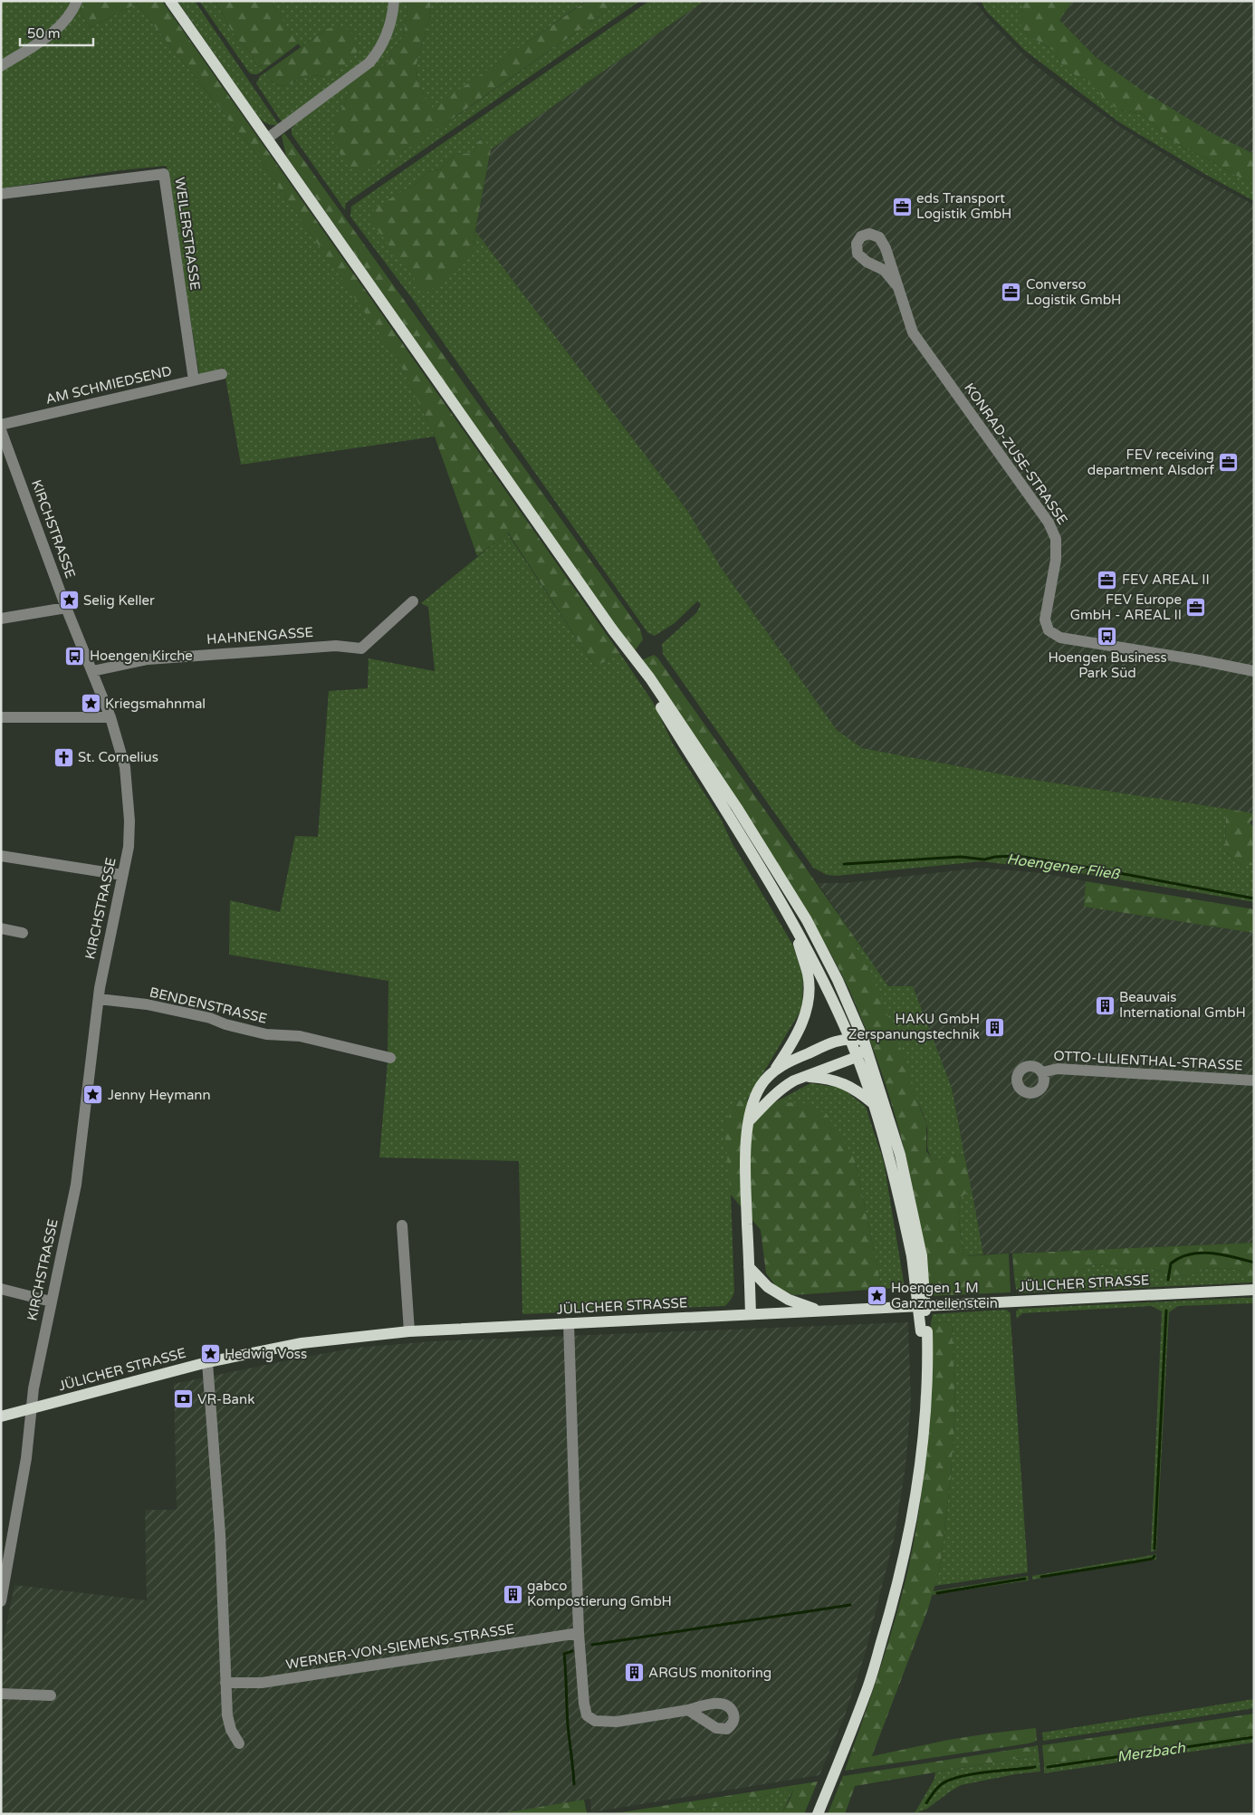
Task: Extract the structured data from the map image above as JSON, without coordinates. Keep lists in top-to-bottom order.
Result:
{
  "streets": {
    "main road": ["JÜLICHER STRASSE"],
    "street": [
      "WEILERSTRASSE",
      "AM SCHMIEDSEND",
      "KONRAD-ZUSE-STRASSE",
      "KIRCHSTRASSE",
      "HAHNENGASSE",
      "BENDENSTRASSE",
      "OTTO-LILIENTHAL-STRASSE",
      "WERNER-VON-SIEMENS-STRASSE"
    ]
  },
  "crossings": [
    ["WEILERSTRASSE", "AM SCHMIEDSEND"],
    ["KIRCHSTRASSE", "HAHNENGASSE"],
    ["KIRCHSTRASSE", "BENDENSTRASSE"],
    ["KIRCHSTRASSE", "JÜLICHER STRASSE"]
  ],
  "water": ["Hoengener Fließ", "Merzbach"],
  "places": {
    "office": [
      "eds Transport Logistik GmbH",
      "Converso Logistik GmbH",
      "FEV receiving department Alsdorf",
      "FEV AREAL II",
      "FEV Europe GmbH - AREAL II"
    ],
    "place": [
      "Selig Keller",
      "Kriegsmahnmal",
      "Jenny Heymann",
      "Hoengen 1 M Ganzmeilenstein",
      "Hedwig Voss"
    ],
    "bus stop": ["Hoengen Business Park Süd", "Hoengen Kirche"],
    "church": ["St. Cornelius"],
    "building": [
      "Beauvais International GmbH",
      "HAKU GmbH Zerspanungstechnik",
      "gabco Kompostierung GmbH",
      "ARGUS monitoring"
    ],
    "bank": ["VR-Bank"]
  },
  "scale_bar": "50 m"
}
